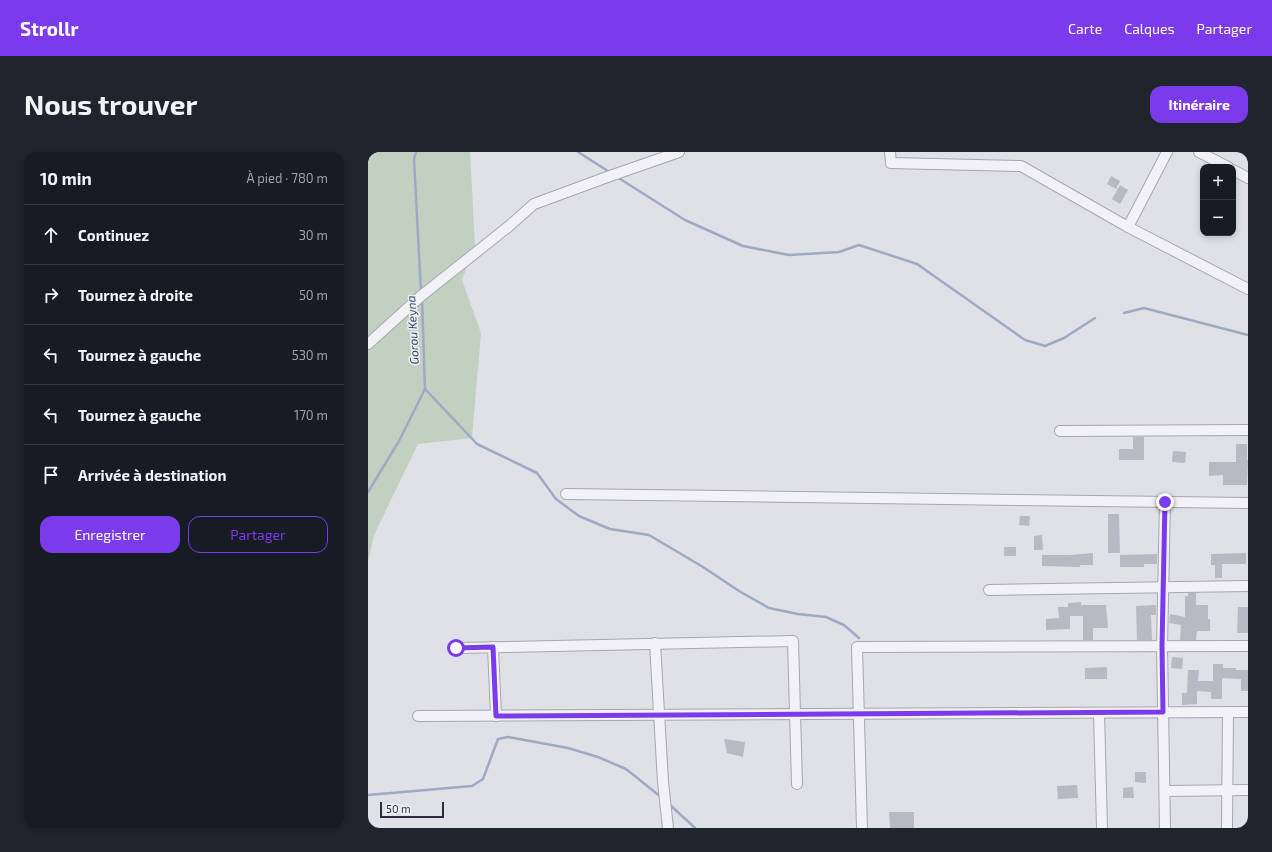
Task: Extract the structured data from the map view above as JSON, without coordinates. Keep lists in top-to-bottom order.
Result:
{
  "water": ["Gorou Keyna"],
  "scale_bar": "50 m",
  "page": {
    "header": "Strollr",
    "nav": ["Carte", "Calques", "Partager"],
    "buttons": [
      "Itinéraire",
      ["Enregistrer", "Partager"]
    ],
    "title": "Nous trouver",
    "heading": ["10 min", "À pied · 780 m"],
    "map_buttons": ["+", "−"],
    "list": [
      ["Continuez", "30 m"],
      ["Tournez à droite", "50 m"],
      ["Tournez à gauche", "530 m"],
      ["Tournez à gauche", "170 m"],
      "Arrivée à destination"
    ],
    "scale": "50 m"
  }
}
